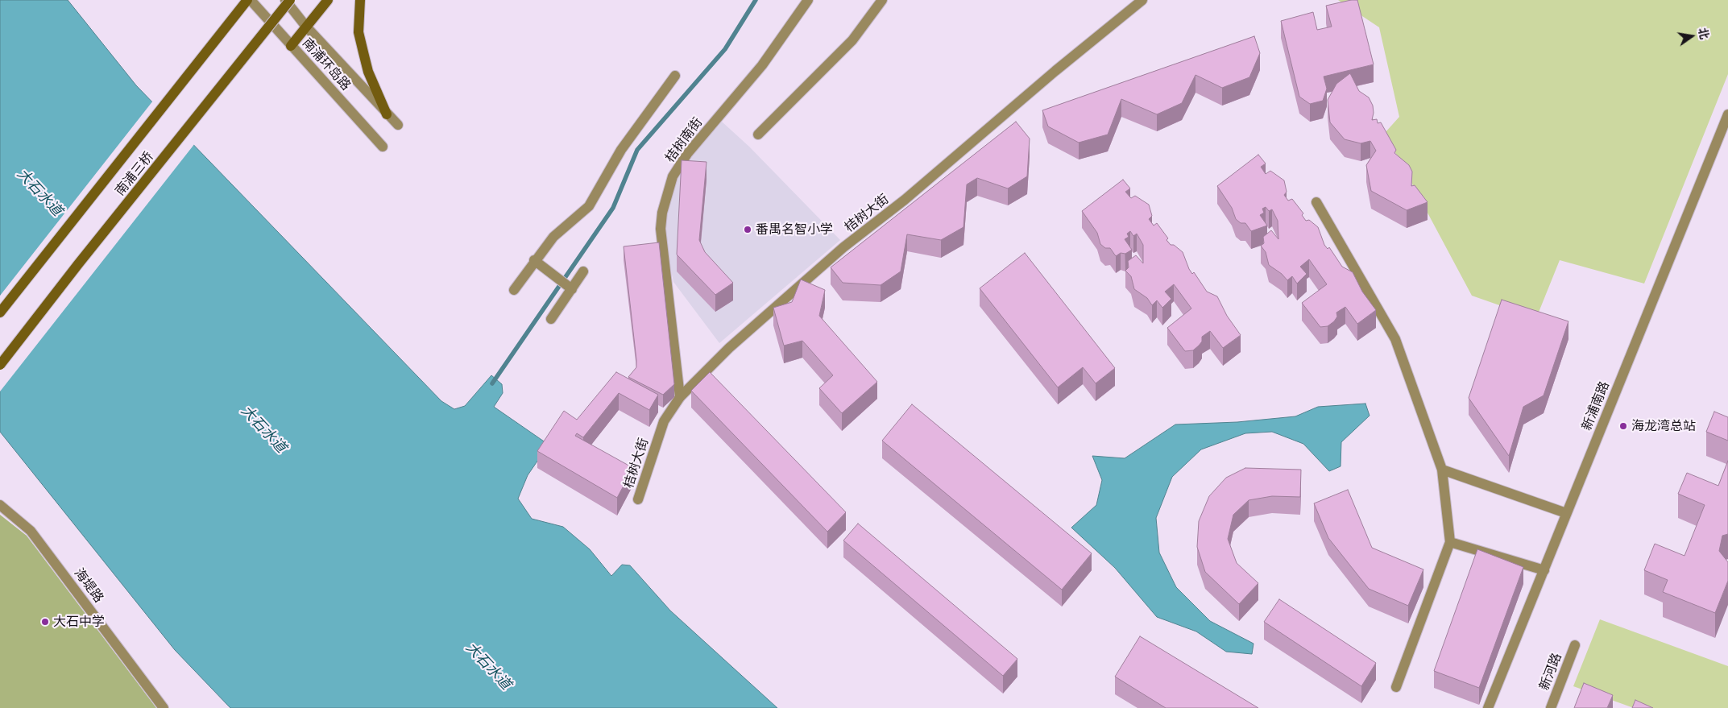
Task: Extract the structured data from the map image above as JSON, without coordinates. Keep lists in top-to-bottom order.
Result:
{
  "streets": {
    "main road": ["南浦三桥"],
    "street": [
      "南浦环岛路",
      "桔树南街",
      "桔树大街",
      "新浦南路",
      "海堤路",
      "新河路"
    ]
  },
  "crossings": [
    ["南浦环岛路", "南浦三桥"],
    ["桔树南街", "桔树大街"]
  ],
  "water": ["大石水道"],
  "places": ["番禺名智小学", "海龙湾总站", "大石中学"],
  "north": "right"
}
